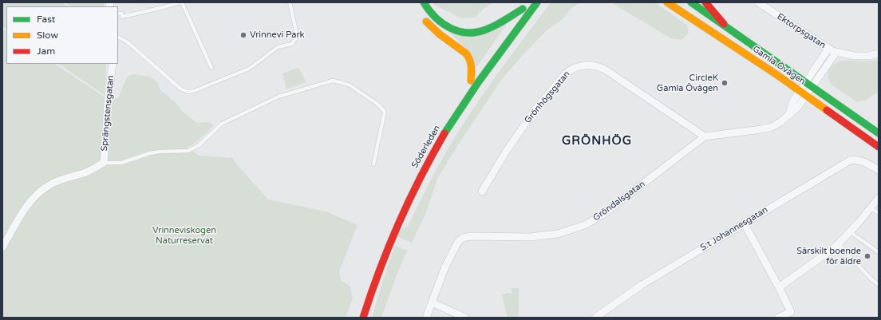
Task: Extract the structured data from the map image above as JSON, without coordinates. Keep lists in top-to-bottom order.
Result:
{
  "streets": {
    "main road": ["Gamla Övägen", "Söderleden"],
    "street": [
      "Ektorpsgatan",
      "Grönhögsgatan",
      "Sprängstensgatan",
      "Gröndalsgatan",
      "S:t Johannesgatan"
    ]
  },
  "crossings": [
    ["Ektorpsgatan", "Gamla Övägen"],
    ["Grönhögsgatan", "Gröndalsgatan"]
  ],
  "districts": ["GRÖNHÖG"],
  "parks": ["Vrinneviskogen Naturreservat"],
  "places": ["Vrinnevi Park", "CircleK Gamla Övägen", "Särskilt boende för äldre"],
  "legend": ["Fast", "Slow", "Jam"]
}
